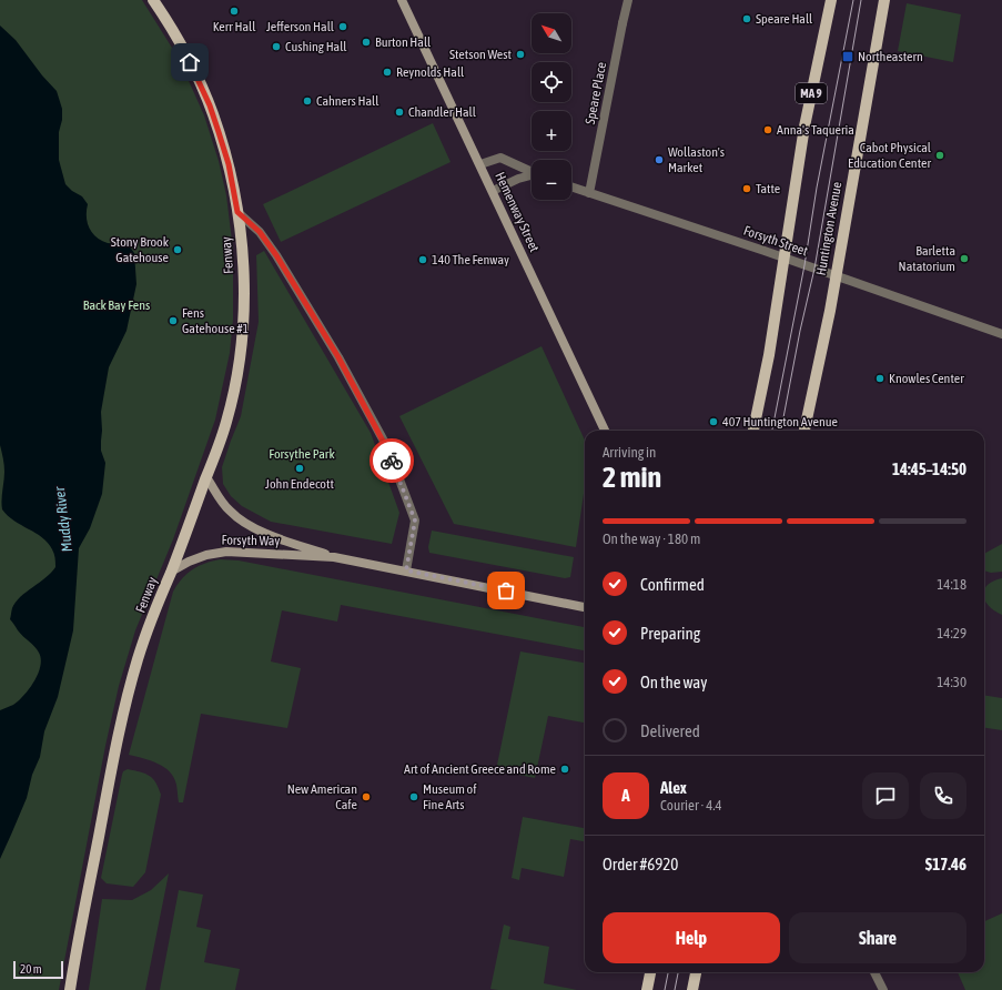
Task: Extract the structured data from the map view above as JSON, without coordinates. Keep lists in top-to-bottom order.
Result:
{
  "streets": {
    "main road": [
      "MA 9",
      "Hemenway Street",
      "Huntington Avenue",
      "Fenway",
      "Forsyth Way"
    ],
    "street": ["Speare Place", "Forsyth Street"]
  },
  "crossings": [
    ["Speare Place", "Forsyth Street"],
    ["MA 9", "Forsyth Street"],
    ["Huntington Avenue", "Forsyth Street"],
    ["Fenway", "Forsyth Way"]
  ],
  "water": ["Muddy River"],
  "parks": ["Back Bay Fens", "Forsythe Park"],
  "places": {
    "other": [
      "Kerr Hall",
      "Speare Hall",
      "Jefferson Hall",
      "Burton Hall",
      "Cushing Hall",
      "Stetson West",
      "Reynolds Hall",
      "Cahners Hall",
      "Chandler Hall",
      "Anna's Taqueria",
      "Cabot Physical Education Center",
      "Wollaston's Market",
      "Tatte",
      "Stony Brook Gatehouse",
      "Barletta Natatorium",
      "140 The Fenway",
      "Fens Gatehouse #1",
      "Knowles Center",
      "407 Huntington Avenue",
      "John Endecott",
      "Art of Ancient Greece and Rome",
      "New American Cafe",
      "Museum of Fine Arts"
    ],
    "transit": ["Northeastern"]
  },
  "scale_bar": "20 m",
  "north": "top left",
  "page": {
    "map_buttons": ["+", "−"],
    "heading": ["2 min", "Arriving in", "14:45–14:50"],
    "panel": [
      "Alex",
      "Courier · 4.4",
      "Order #6920",
      "$17.46"
    ],
    "bar": "On the way · 180 m",
    "list": [
      ["Confirmed", "14:18"],
      ["Preparing", "14:29"],
      ["On the way", "14:30"],
      "Delivered"
    ],
    "round": "A",
    "buttons": ["Help", "Share"],
    "scale": "20 m"
  }
}
